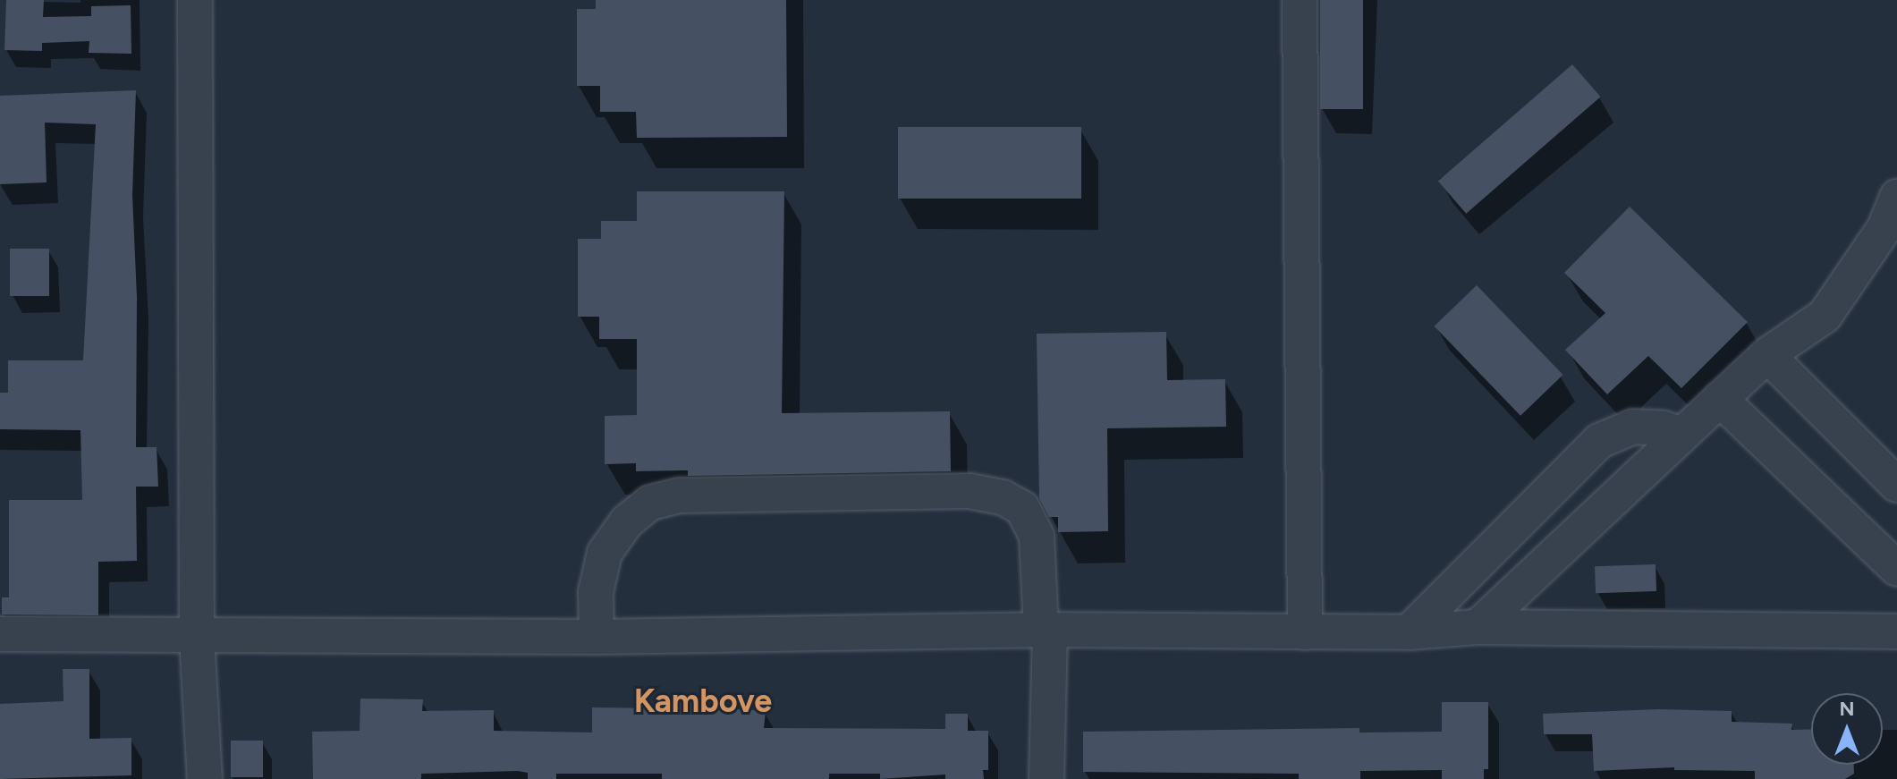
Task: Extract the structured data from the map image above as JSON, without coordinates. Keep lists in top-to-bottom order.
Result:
{
  "districts": ["Kambove"],
  "north": "top"
}
